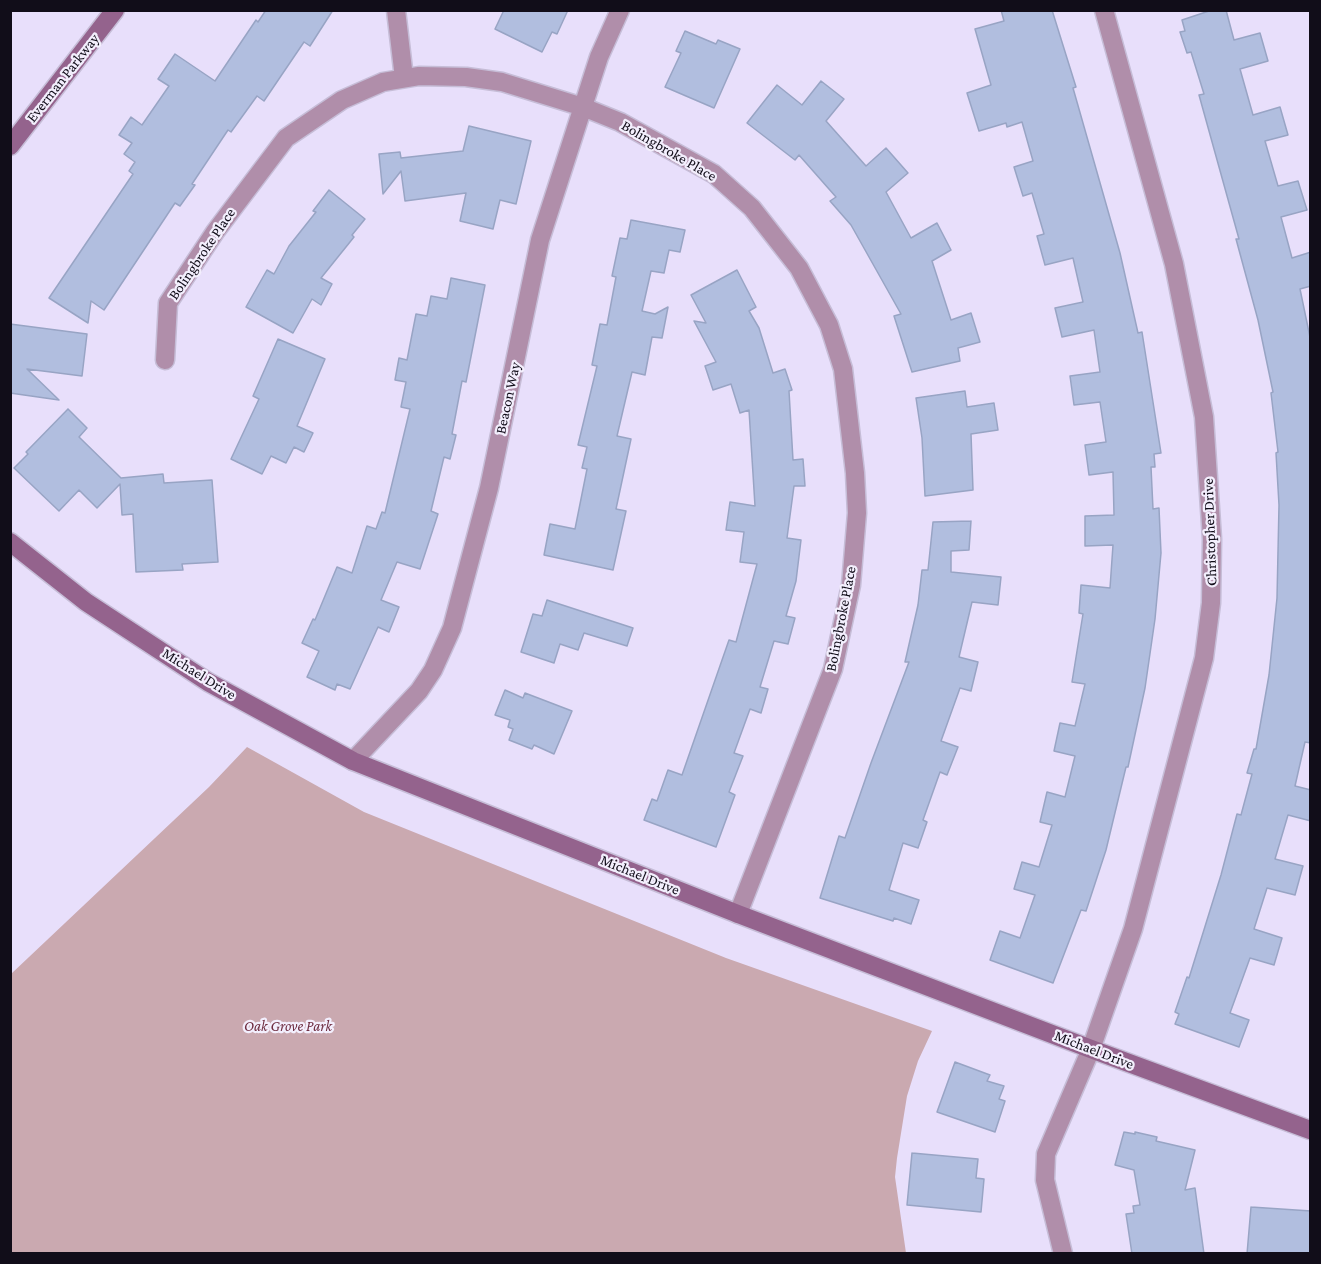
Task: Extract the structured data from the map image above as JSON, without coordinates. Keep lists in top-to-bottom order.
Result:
{
  "streets": {
    "street": [
      "Everman Parkway",
      "Bolingbroke Place",
      "Beacon Way",
      "Christopher Drive",
      "Michael Drive"
    ]
  },
  "crossings": [
    ["Bolingbroke Place", "Beacon Way"],
    ["Bolingbroke Place", "Michael Drive"],
    ["Beacon Way", "Michael Drive"],
    ["Christopher Drive", "Michael Drive"]
  ],
  "parks": ["Oak Grove Park"]
}
